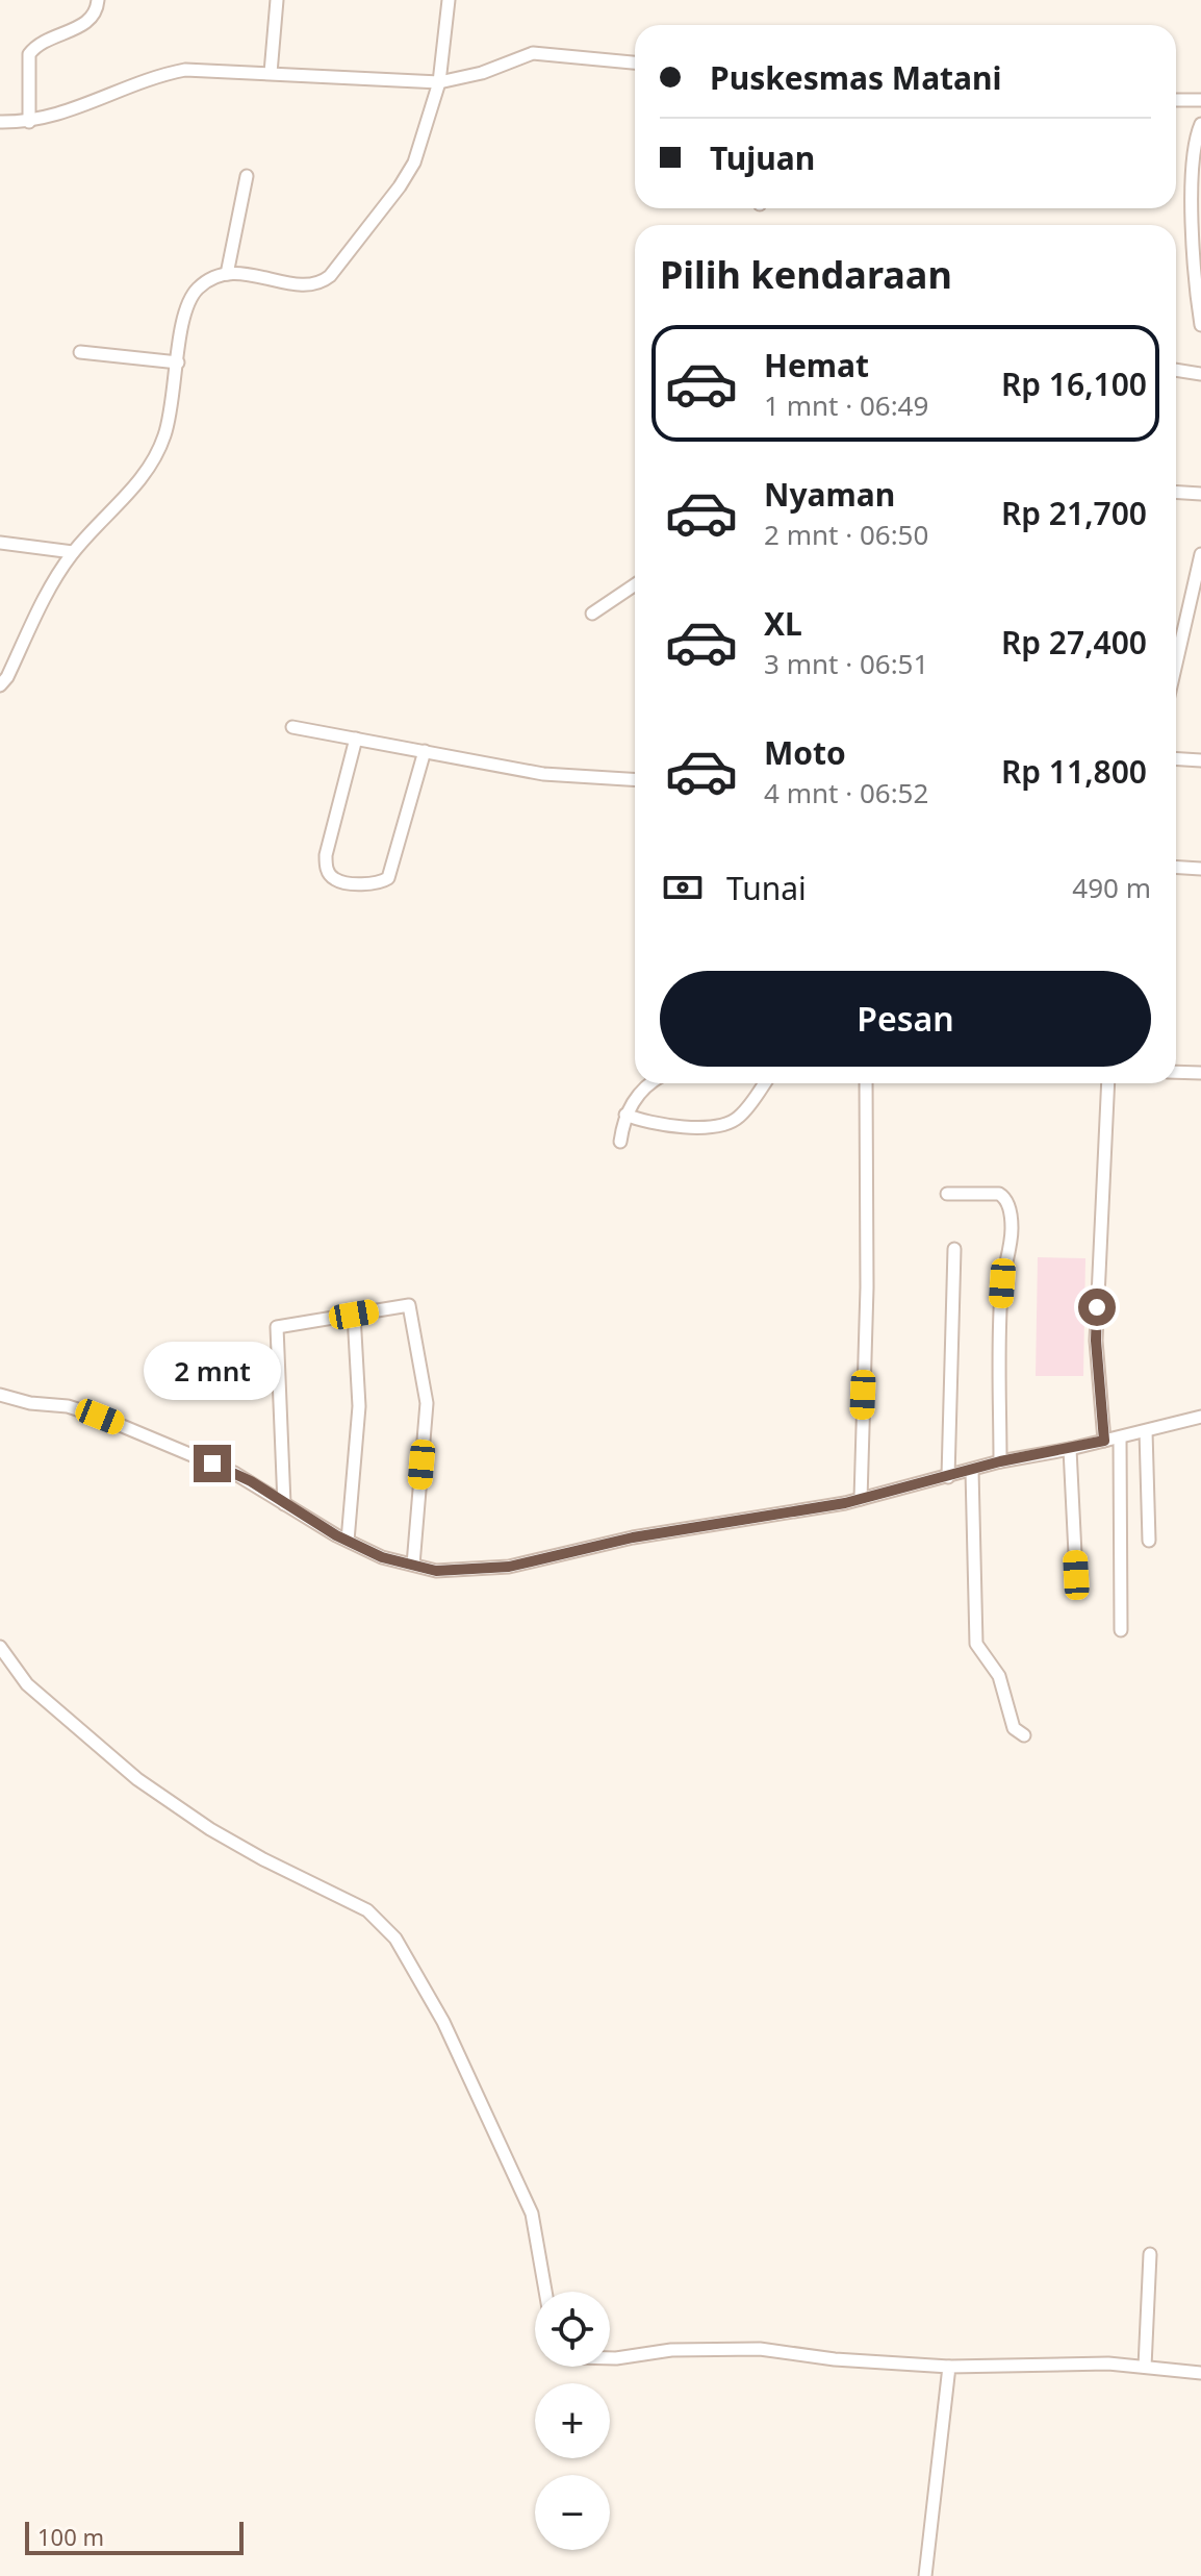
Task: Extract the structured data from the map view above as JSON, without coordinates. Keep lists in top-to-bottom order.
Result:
{
  "scale_bar": "100 m",
  "page": {
    "banner": ["Puskesmas Matani", "Tujuan"],
    "heading": "Pilih kendaraan",
    "list": [
      {
        "name": "Hemat",
        "note": "1 mnt · 06:49",
        "value": "Rp 16,100"
      },
      {
        "name": "Nyaman",
        "note": "2 mnt · 06:50",
        "value": "Rp 21,700"
      },
      {
        "name": "XL",
        "note": "3 mnt · 06:51",
        "value": "Rp 27,400"
      },
      {
        "name": "Moto",
        "note": "4 mnt · 06:52",
        "value": "Rp 11,800"
      }
    ],
    "pay": ["Tunai", "490 m"],
    "buttons": "Pesan",
    "bubble": "2 mnt",
    "map_buttons": ["+", "−"],
    "scale": "100 m"
  }
}
